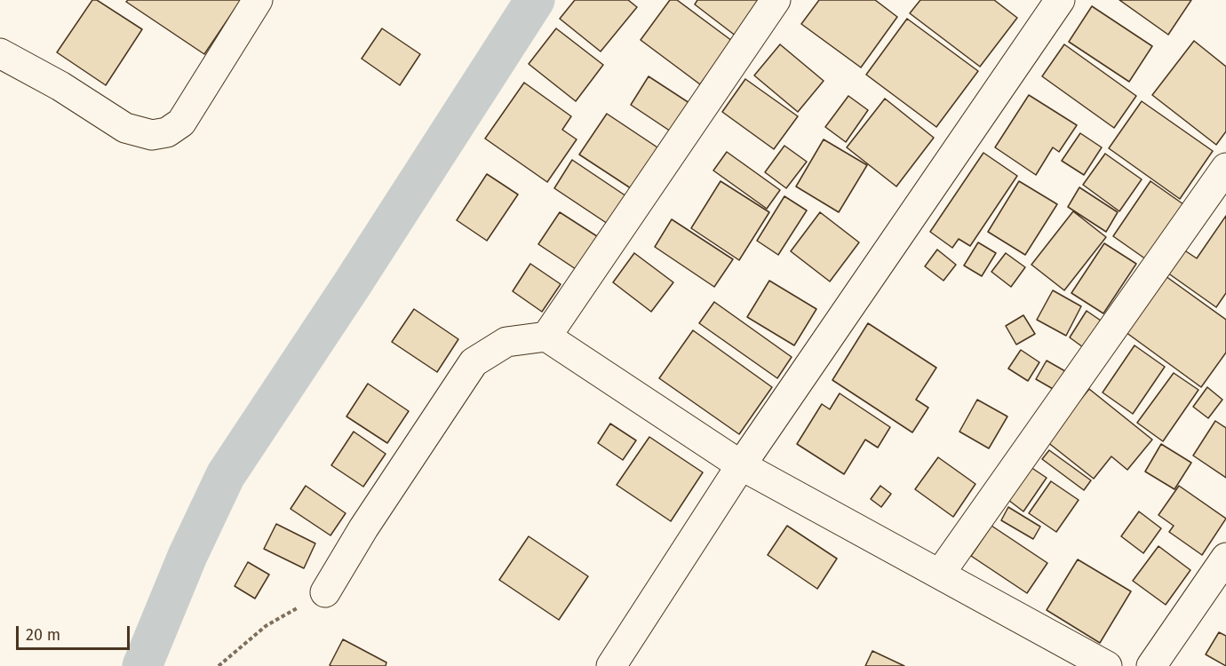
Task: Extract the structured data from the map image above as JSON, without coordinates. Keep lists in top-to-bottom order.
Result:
{
  "scale_bar": "20 m"
}
